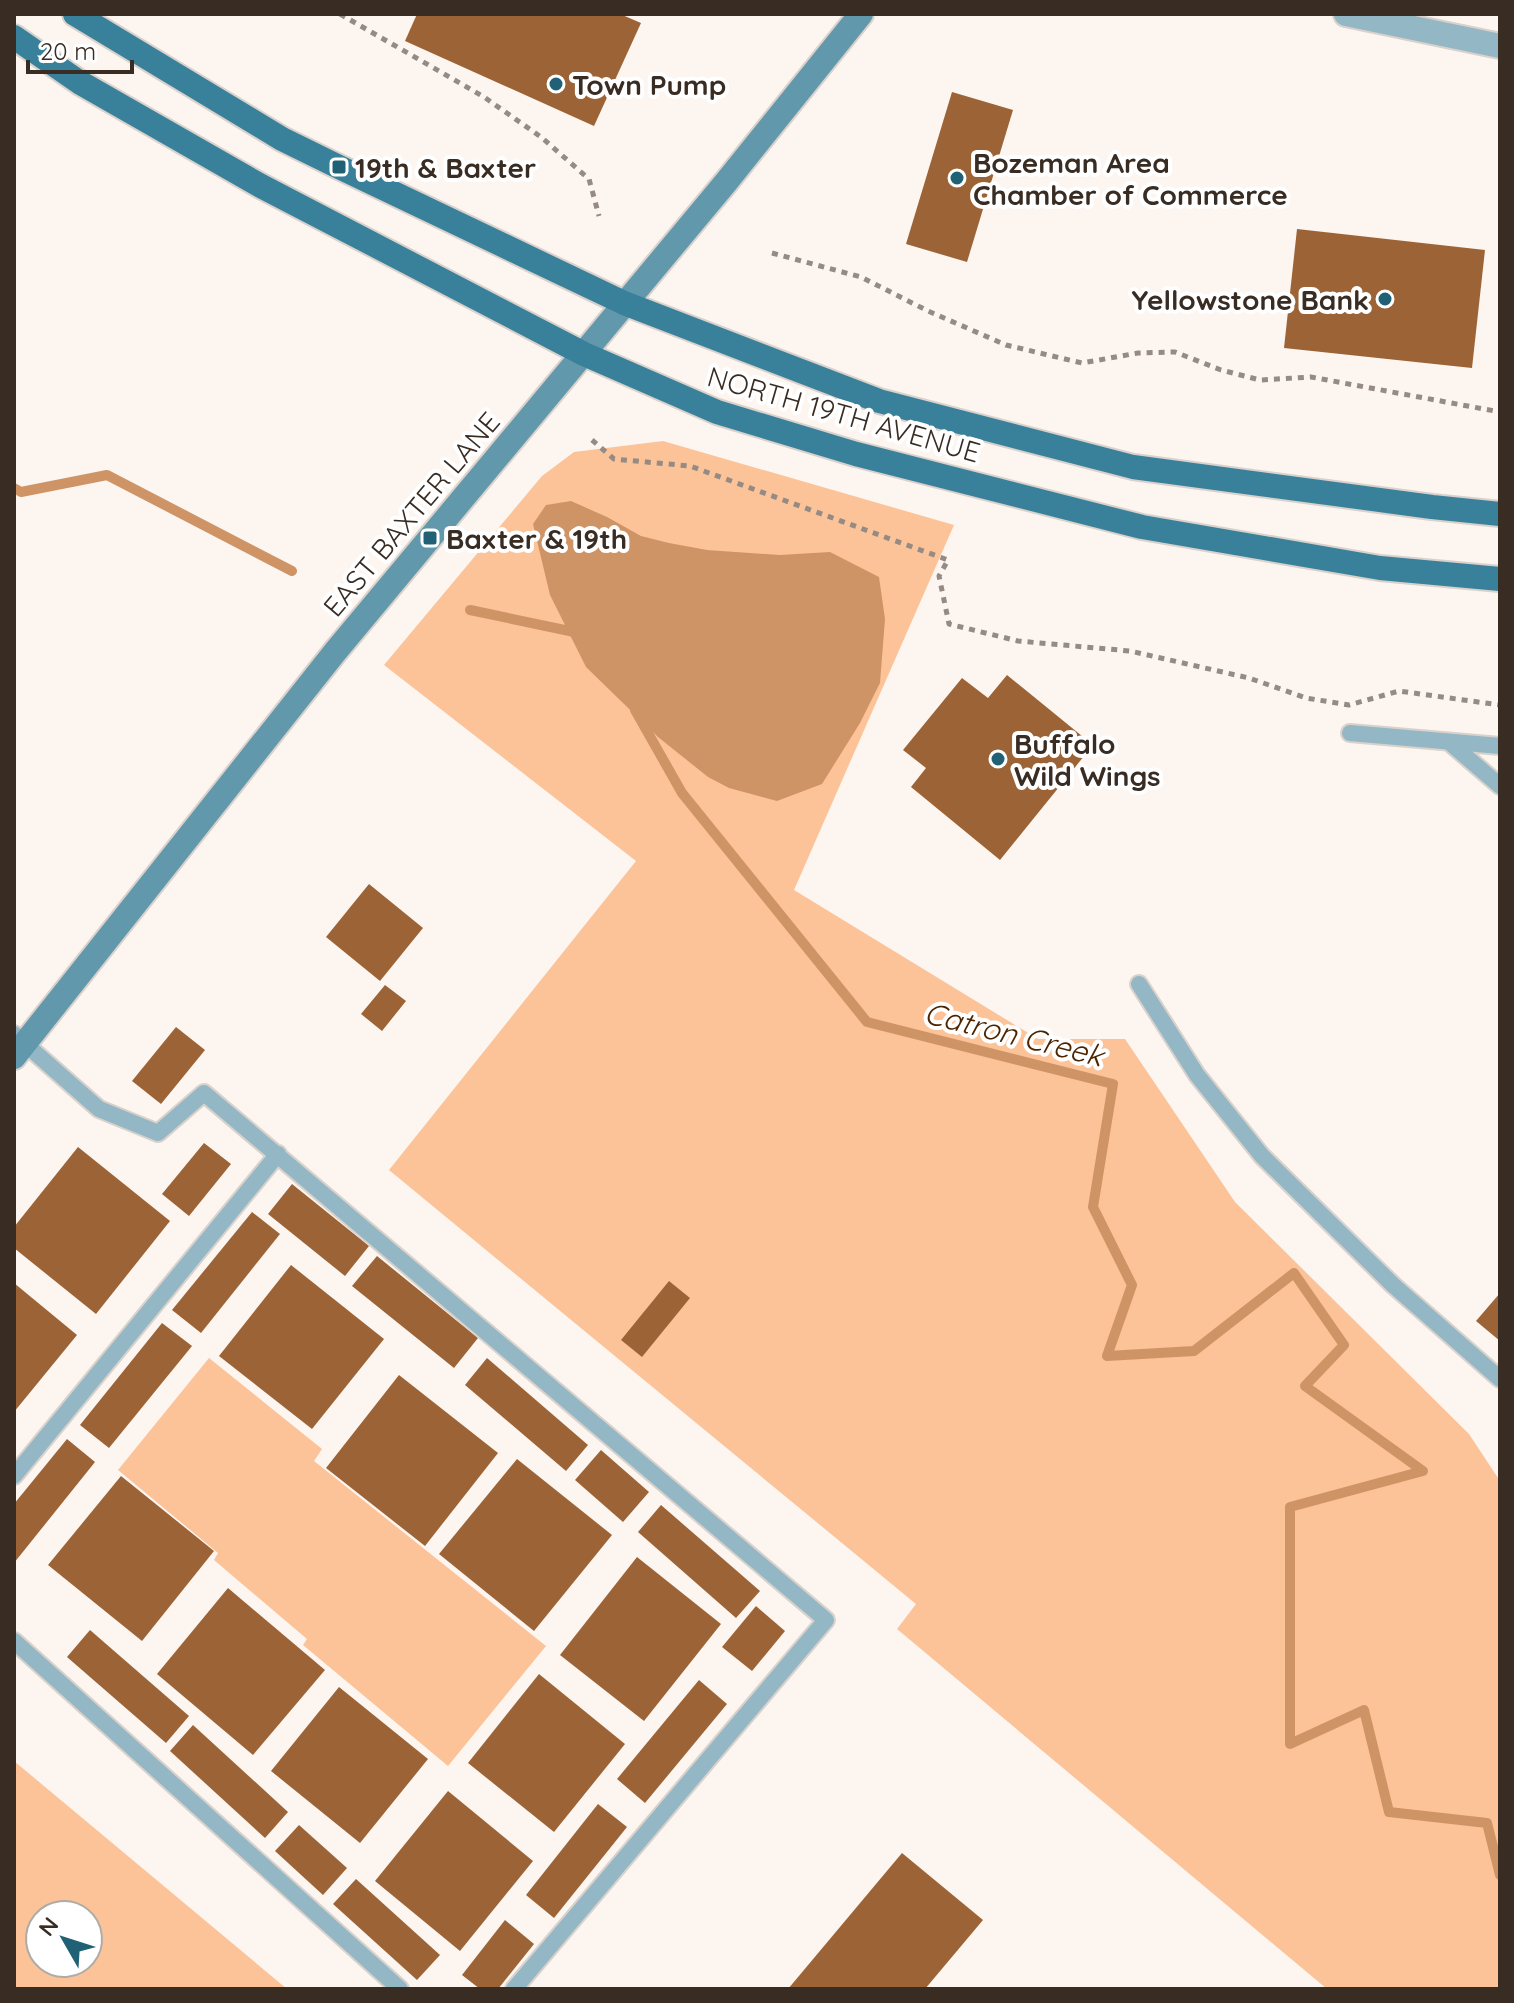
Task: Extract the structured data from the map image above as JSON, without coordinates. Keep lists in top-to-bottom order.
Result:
{
  "streets": {
    "main road": ["NORTH 19TH AVENUE", "EAST BAXTER LANE"]
  },
  "crossings": [
    ["NORTH 19TH AVENUE", "EAST BAXTER LANE"]
  ],
  "water": ["Catron Creek"],
  "places": {
    "other": [
      "Town Pump",
      "Bozeman Area Chamber of Commerce",
      "Yellowstone Bank",
      "Buffalo Wild Wings"
    ],
    "transit": ["19th & Baxter", "Baxter & 19th"]
  },
  "scale_bar": "20 m",
  "north": "top left"
}
